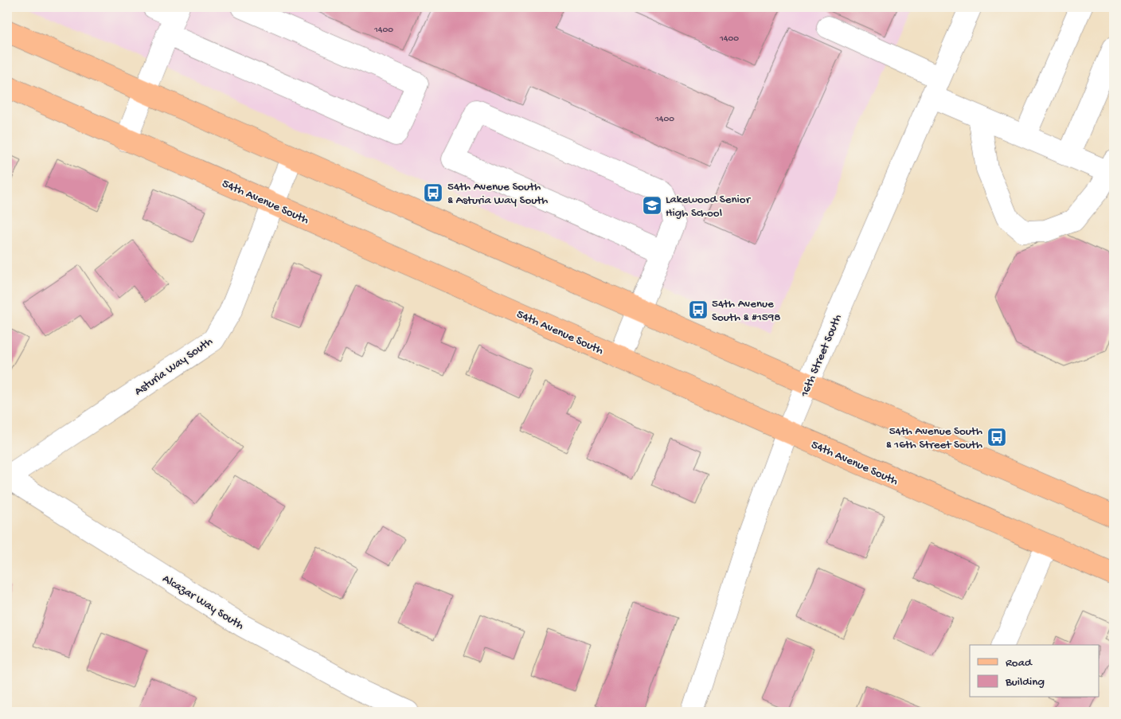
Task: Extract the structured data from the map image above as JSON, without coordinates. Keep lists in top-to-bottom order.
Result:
{
  "streets": {
    "main road": ["54th Avenue South"],
    "street": ["16th Street South", "Asturia Way South", "Alcazar Way South"]
  },
  "crossings": [
    ["54th Avenue South", "16th Street South"],
    ["54th Avenue South", "Asturia Way South"],
    ["Asturia Way South", "Alcazar Way South"]
  ],
  "places": {
    "bus stop": ["54th Avenue South & Asturia Way South", "54th Avenue South & #1598", "54th Avenue South & 16th Street South"],
    "school or university": ["Lakewood Senior High School"]
  },
  "house_numbers": ["1400", "1400", "1400"],
  "legend": ["Road", "Building"]
}
